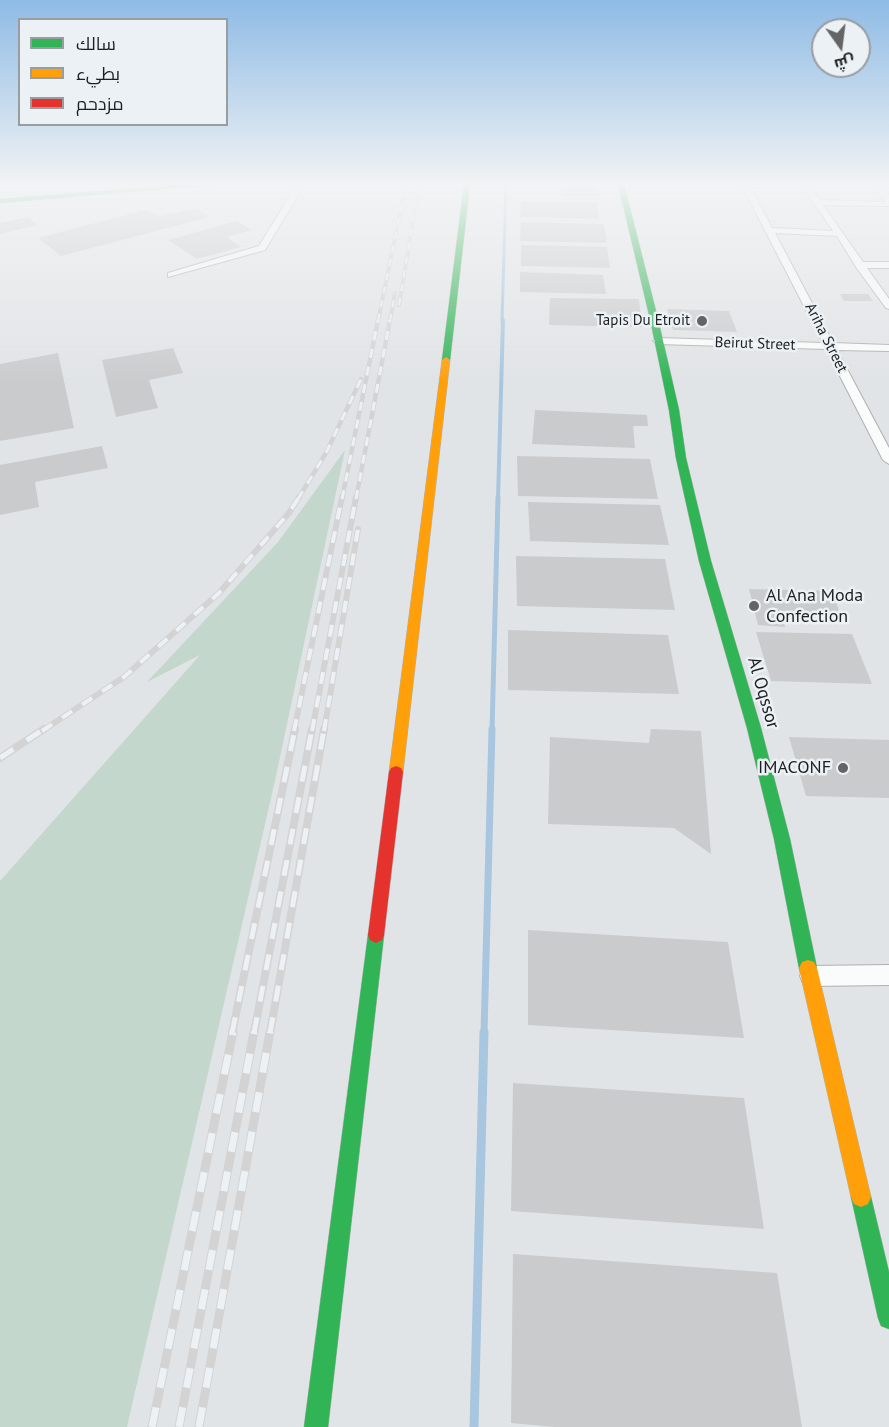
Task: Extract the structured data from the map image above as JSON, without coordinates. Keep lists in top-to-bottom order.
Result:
{
  "streets": {
    "street": ["Ariha Street", "Beirut Street", "Al Oqssor"]
  },
  "crossings": [
    ["Ariha Street", "Beirut Street"],
    ["Beirut Street", "Al Oqssor"]
  ],
  "places": ["Tapis Du Etroit", "Al Ana Moda Confection", "IMACONF"],
  "legend": ["سالك", "بطيء", "مزدحم"],
  "north": "bottom"
}
